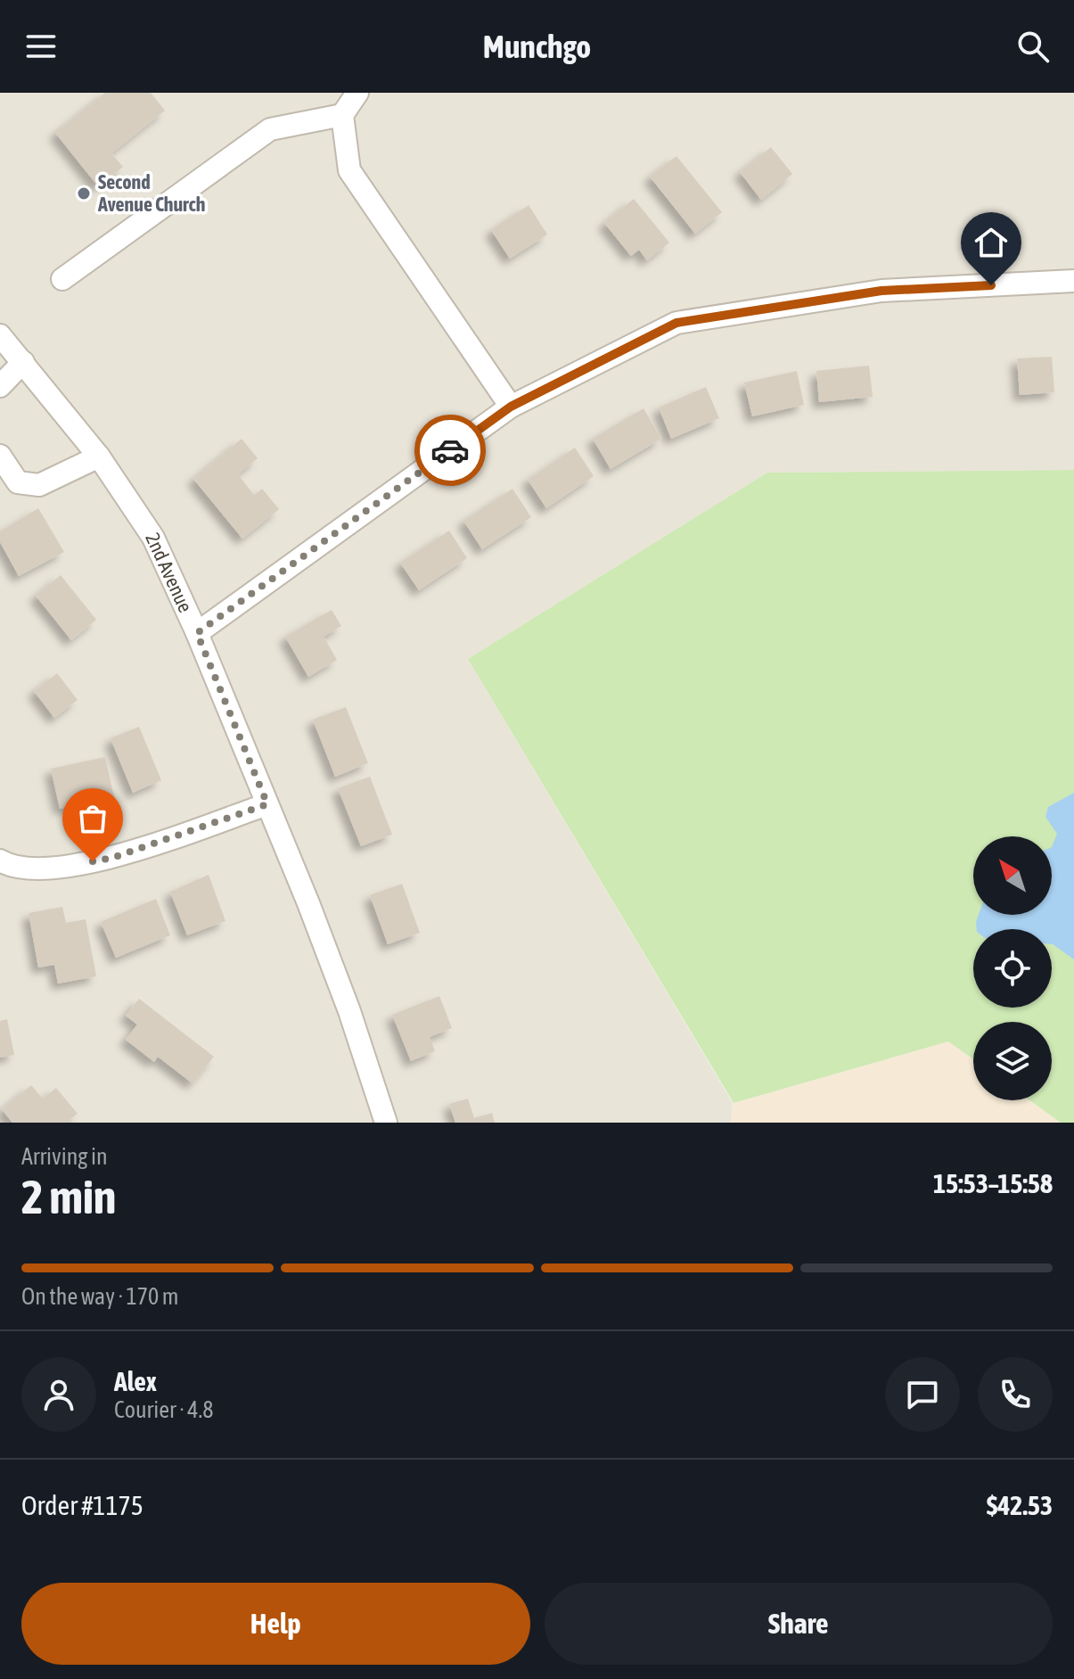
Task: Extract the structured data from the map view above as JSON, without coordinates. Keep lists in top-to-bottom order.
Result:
{
  "streets": {
    "street": ["2nd Avenue"]
  },
  "places": ["Second Avenue Church"],
  "north": "top left",
  "page": {
    "header": "Munchgo",
    "heading": ["2 min", "Arriving in", "15:53–15:58"],
    "panel": [
      "Alex",
      "Courier · 4.8",
      "Order #1175",
      "$42.53"
    ],
    "bar": "On the way · 170 m",
    "buttons": ["Help", "Share"]
  }
}
